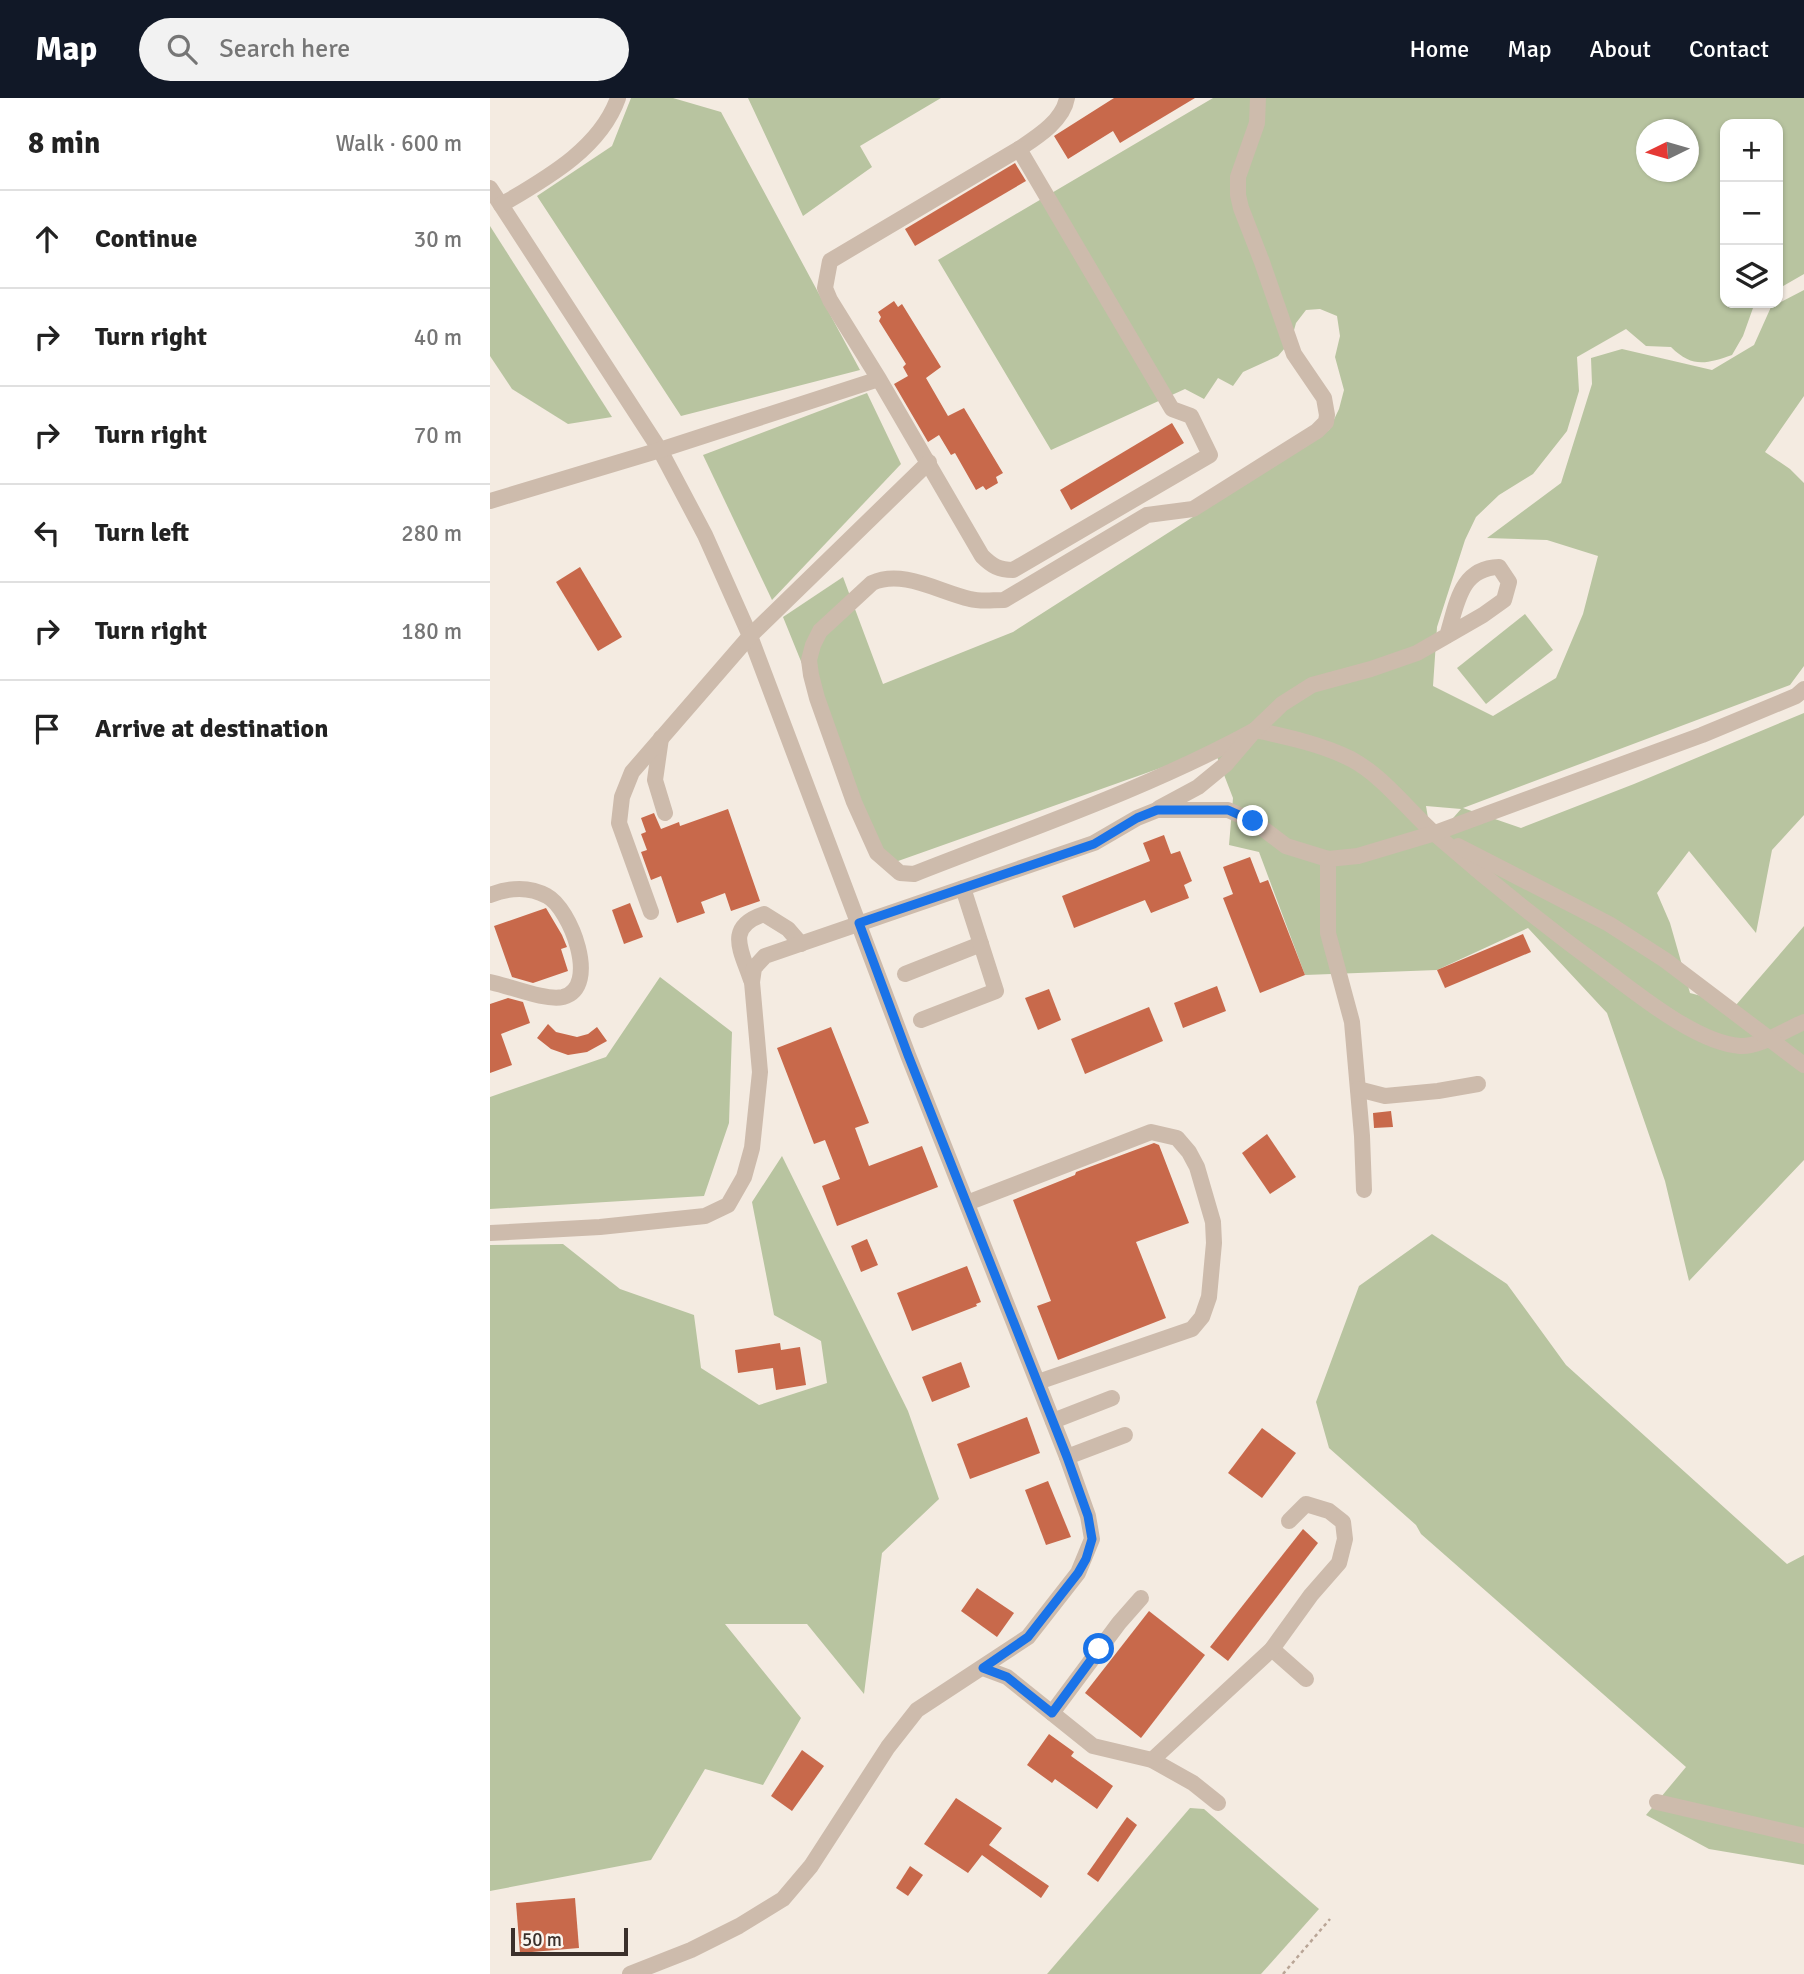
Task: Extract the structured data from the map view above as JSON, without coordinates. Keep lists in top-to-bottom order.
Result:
{
  "scale_bar": "50 m",
  "north": "left",
  "page": {
    "header": "Map",
    "search": "Search here",
    "nav": [
      "Home",
      "Map",
      "About",
      "Contact"
    ],
    "heading": ["8 min", "Walk · 600 m"],
    "map_buttons": ["+", "−"],
    "list": [
      ["Continue", "30 m"],
      ["Turn right", "40 m"],
      ["Turn right", "70 m"],
      ["Turn left", "280 m"],
      ["Turn right", "180 m"],
      "Arrive at destination"
    ],
    "scale": "50 m"
  }
}
